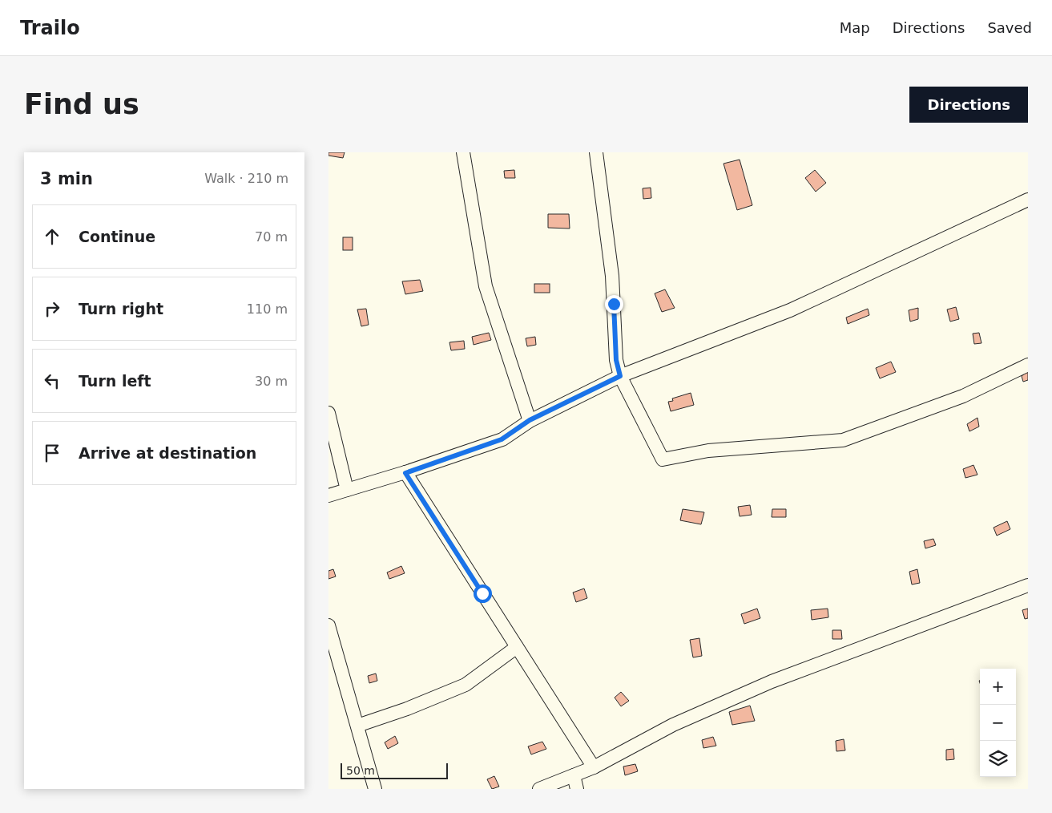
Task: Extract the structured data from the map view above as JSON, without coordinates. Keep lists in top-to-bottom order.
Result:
{
  "scale_bar": "50 m",
  "page": {
    "header": "Trailo",
    "nav": ["Map", "Directions", "Saved"],
    "buttons": "Directions",
    "title": "Find us",
    "heading": ["3 min", "Walk · 210 m"],
    "list": [
      ["Continue", "70 m"],
      ["Turn right", "110 m"],
      ["Turn left", "30 m"],
      "Arrive at destination"
    ],
    "map_buttons": ["+", "−"],
    "scale": "50 m"
  }
}
